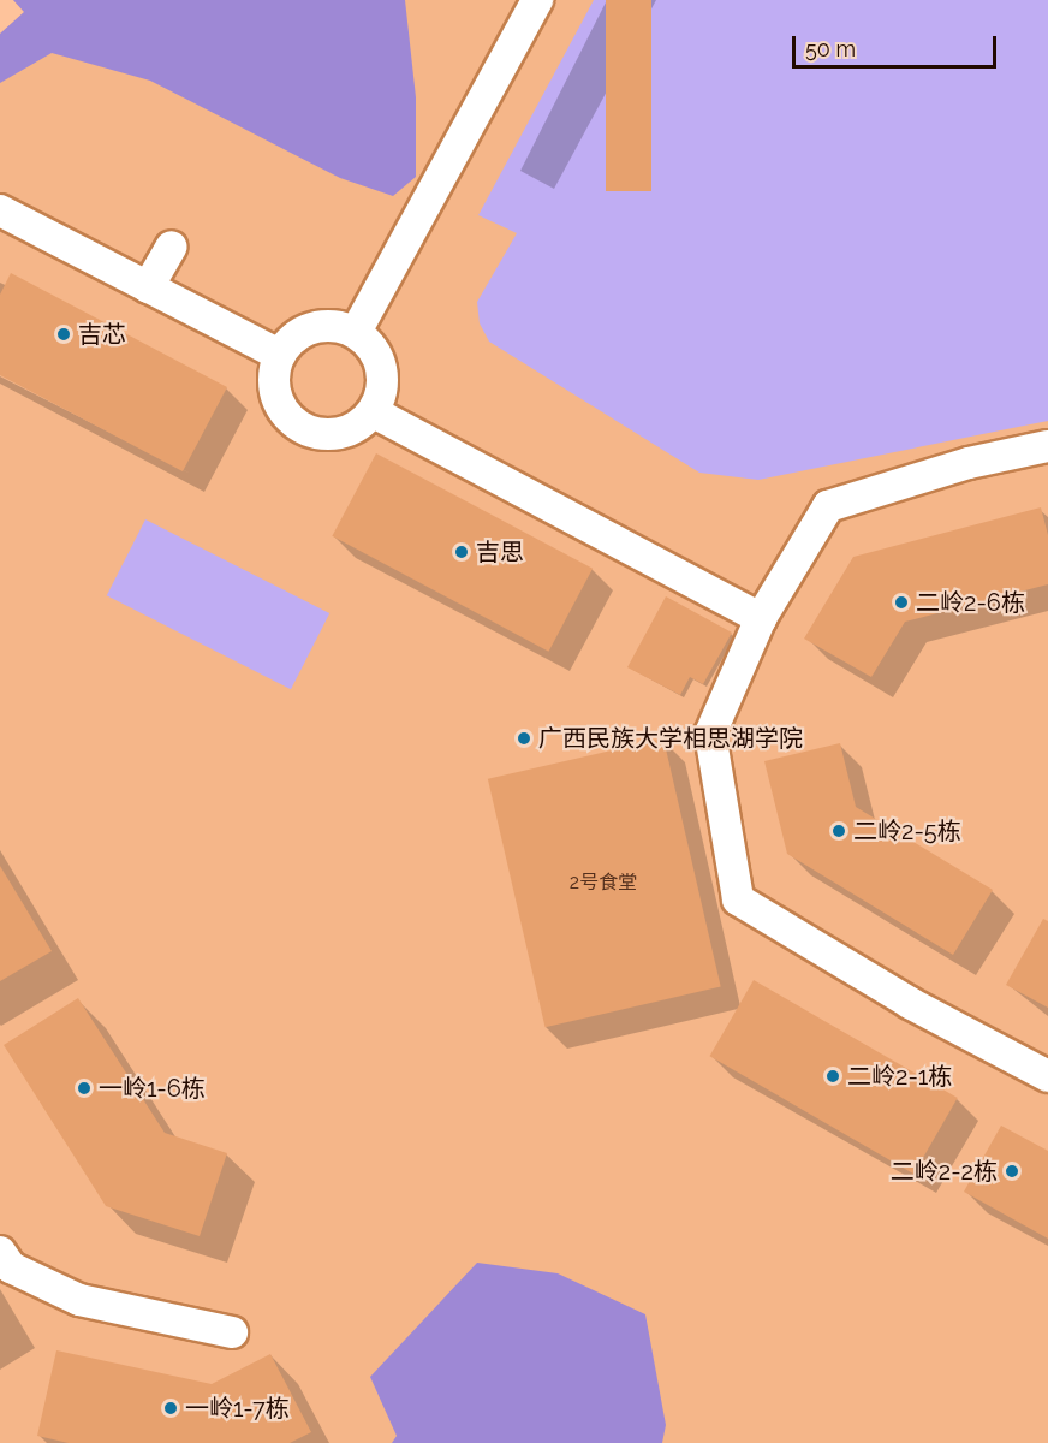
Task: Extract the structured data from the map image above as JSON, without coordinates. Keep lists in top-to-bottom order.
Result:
{
  "places": [
    "吉芯",
    "吉思",
    "二岭2-6栋",
    "广西民族大学相思湖学院",
    "二岭2-5栋",
    "二岭2-1栋",
    "一岭1-6栋",
    "二岭2-2栋",
    "一岭1-7栋"
  ],
  "house_numbers": ["2号食堂"],
  "scale_bar": "50 m"
}
